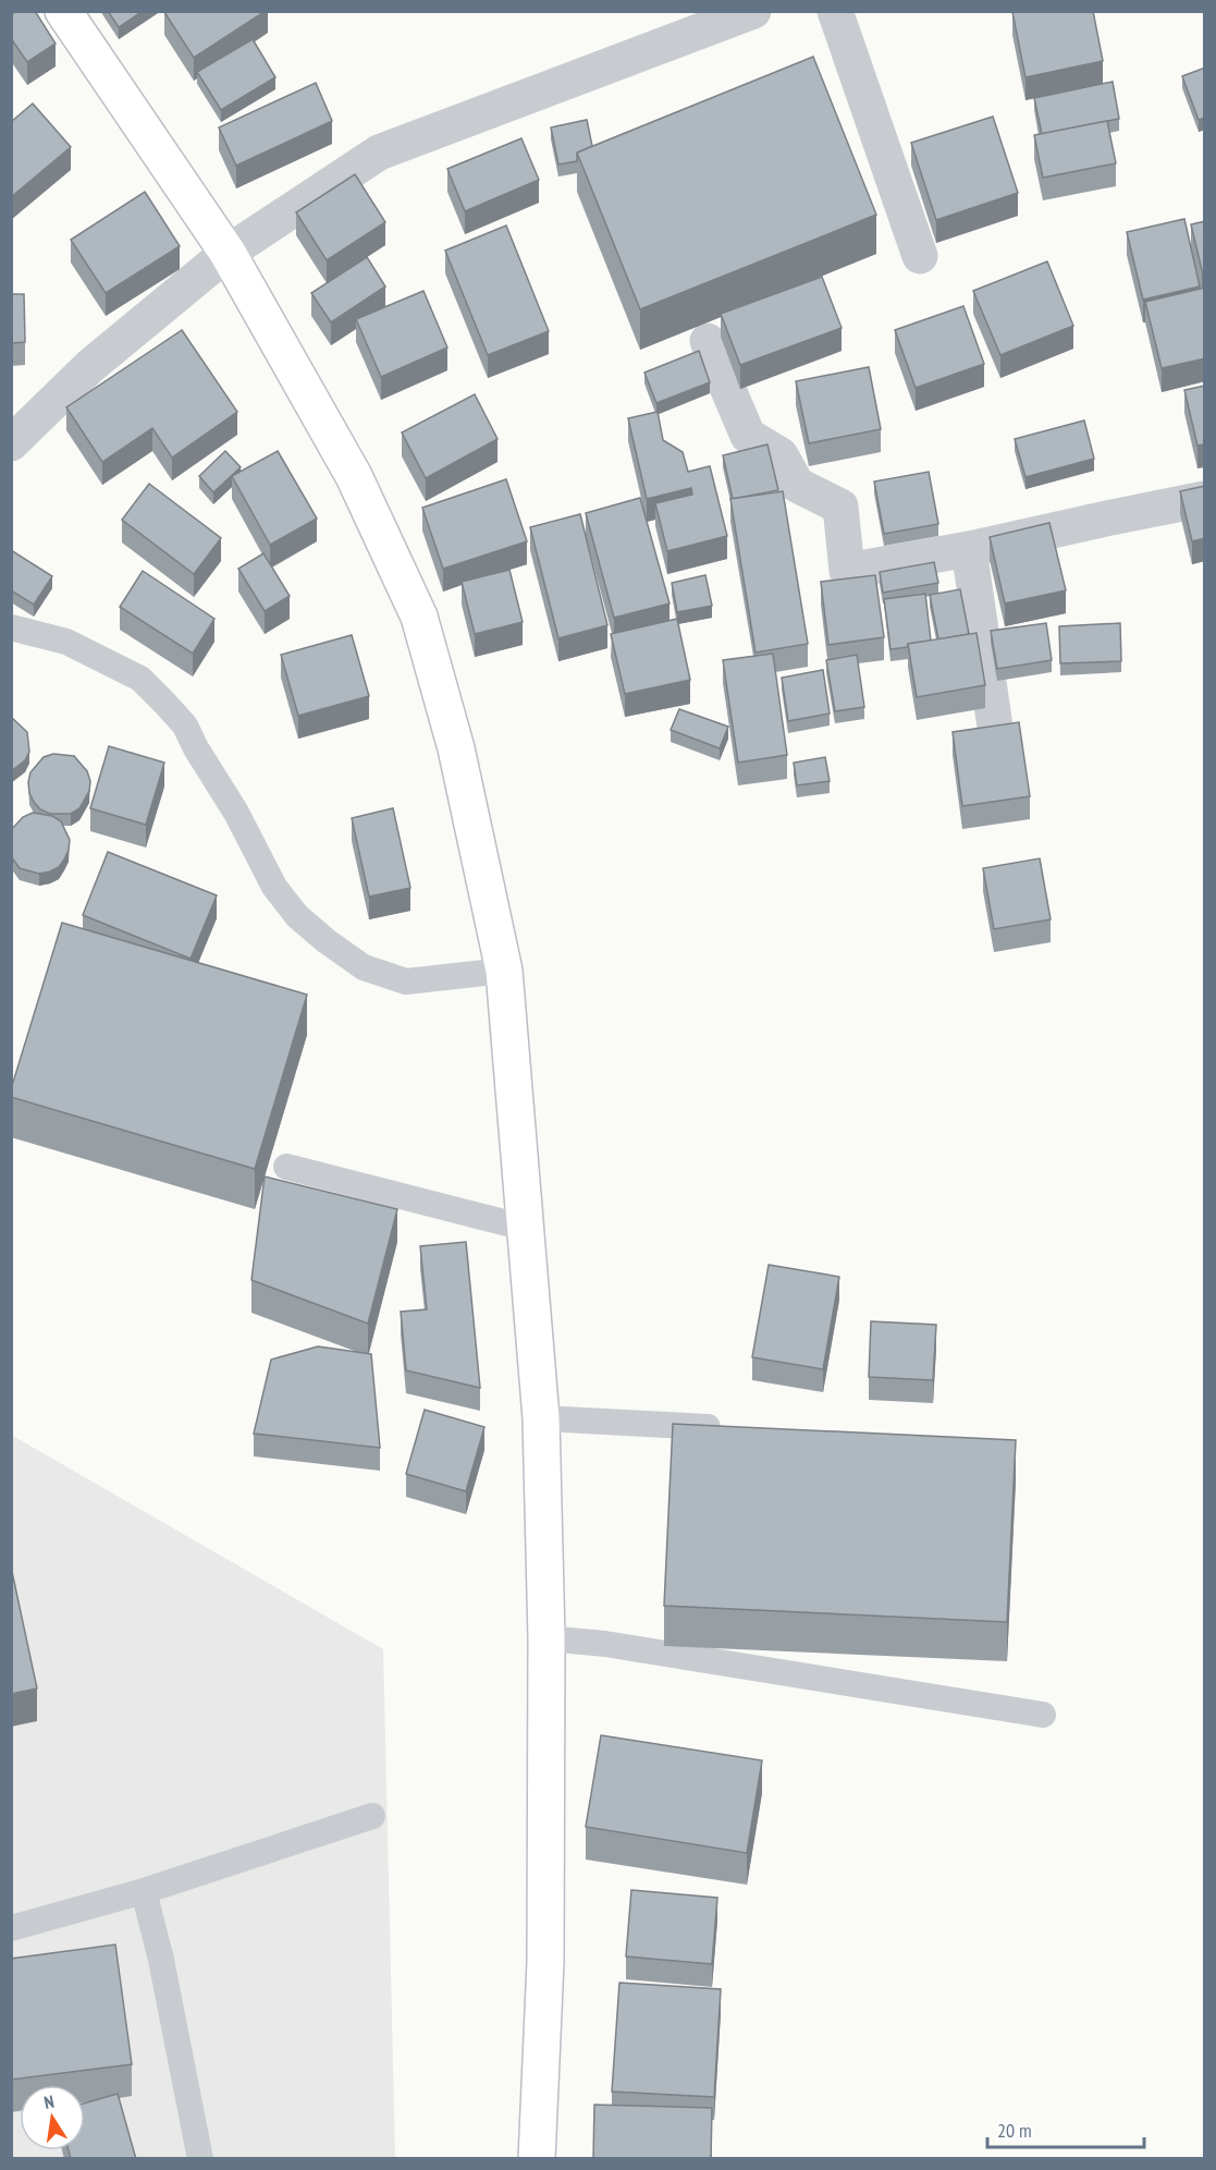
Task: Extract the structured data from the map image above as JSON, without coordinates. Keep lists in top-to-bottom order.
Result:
{
  "scale_bar": "20 m",
  "north": "top"
}
